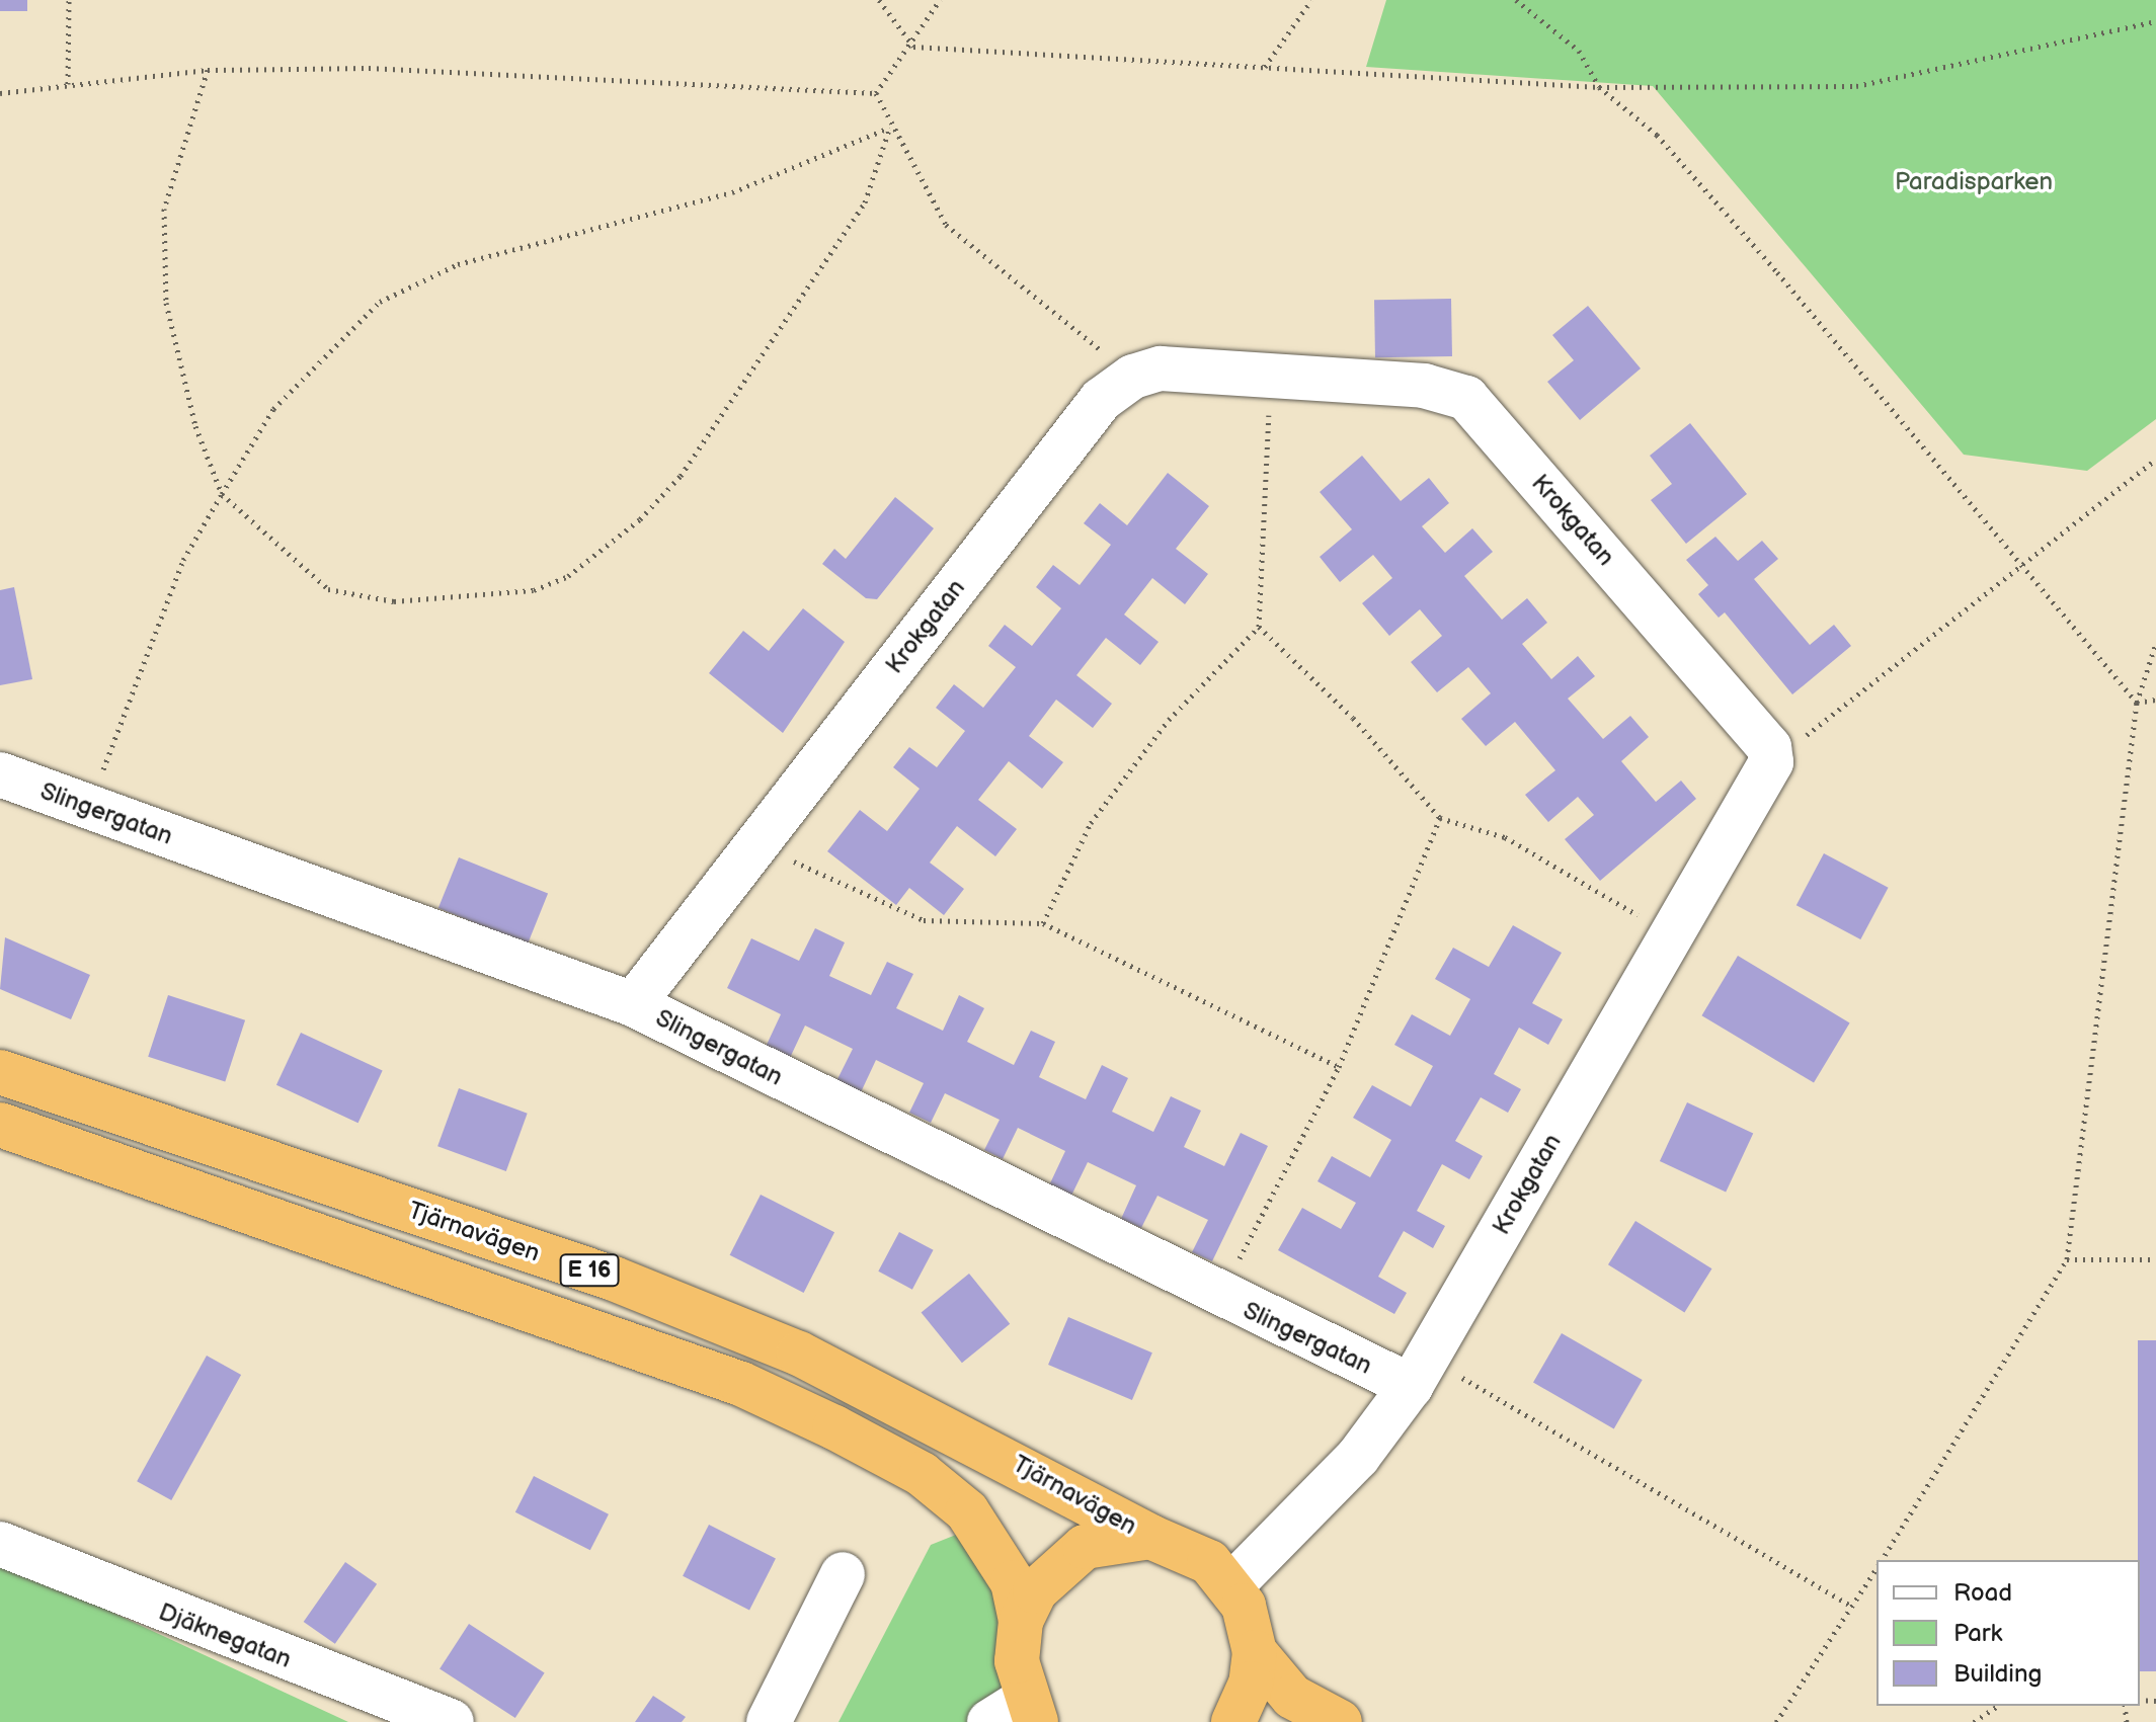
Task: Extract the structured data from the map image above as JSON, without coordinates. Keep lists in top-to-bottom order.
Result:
{
  "streets": {
    "highway": ["Tjärnavägen", "E 16"],
    "street": ["Krokgatan", "Slingergatan", "Djäknegatan"]
  },
  "crossings": [
    ["Krokgatan", "Slingergatan"],
    ["Krokgatan", "Tjärnavägen"]
  ],
  "parks": ["Paradisparken"],
  "legend": ["Road", "Park", "Building"]
}
